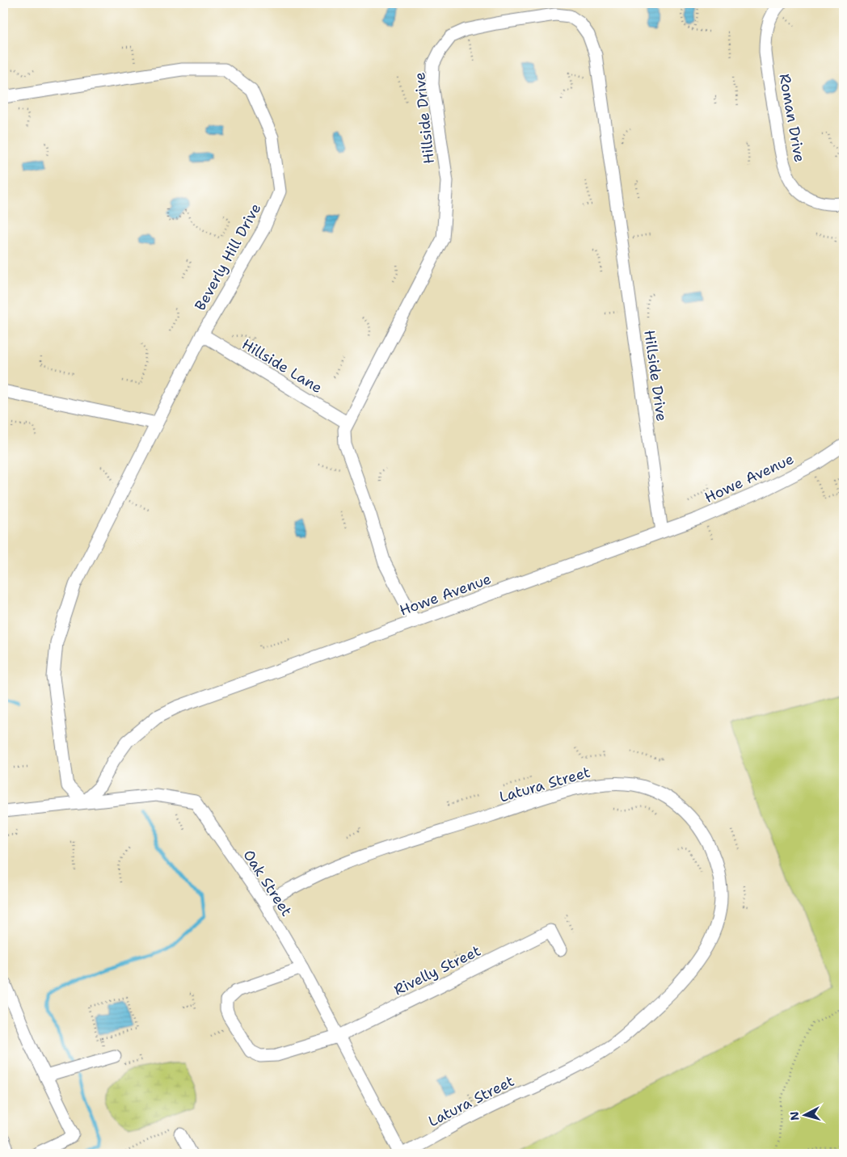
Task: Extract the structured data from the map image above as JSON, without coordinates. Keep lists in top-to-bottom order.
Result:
{
  "streets": {
    "street": [
      "Hillside Drive",
      "Roman Drive",
      "Beverly Hill Drive",
      "Hillside Lane",
      "Howe Avenue",
      "Latura Street",
      "Oak Street",
      "Rivelly Street"
    ]
  },
  "crossings": [
    ["Hillside Drive", "Hillside Lane"],
    ["Hillside Drive", "Howe Avenue"],
    ["Beverly Hill Drive", "Hillside Lane"],
    ["Beverly Hill Drive", "Howe Avenue"],
    ["Beverly Hill Drive", "Oak Street"],
    ["Howe Avenue", "Oak Street"],
    ["Latura Street", "Oak Street"],
    ["Oak Street", "Rivelly Street"]
  ],
  "north": "left"
}
